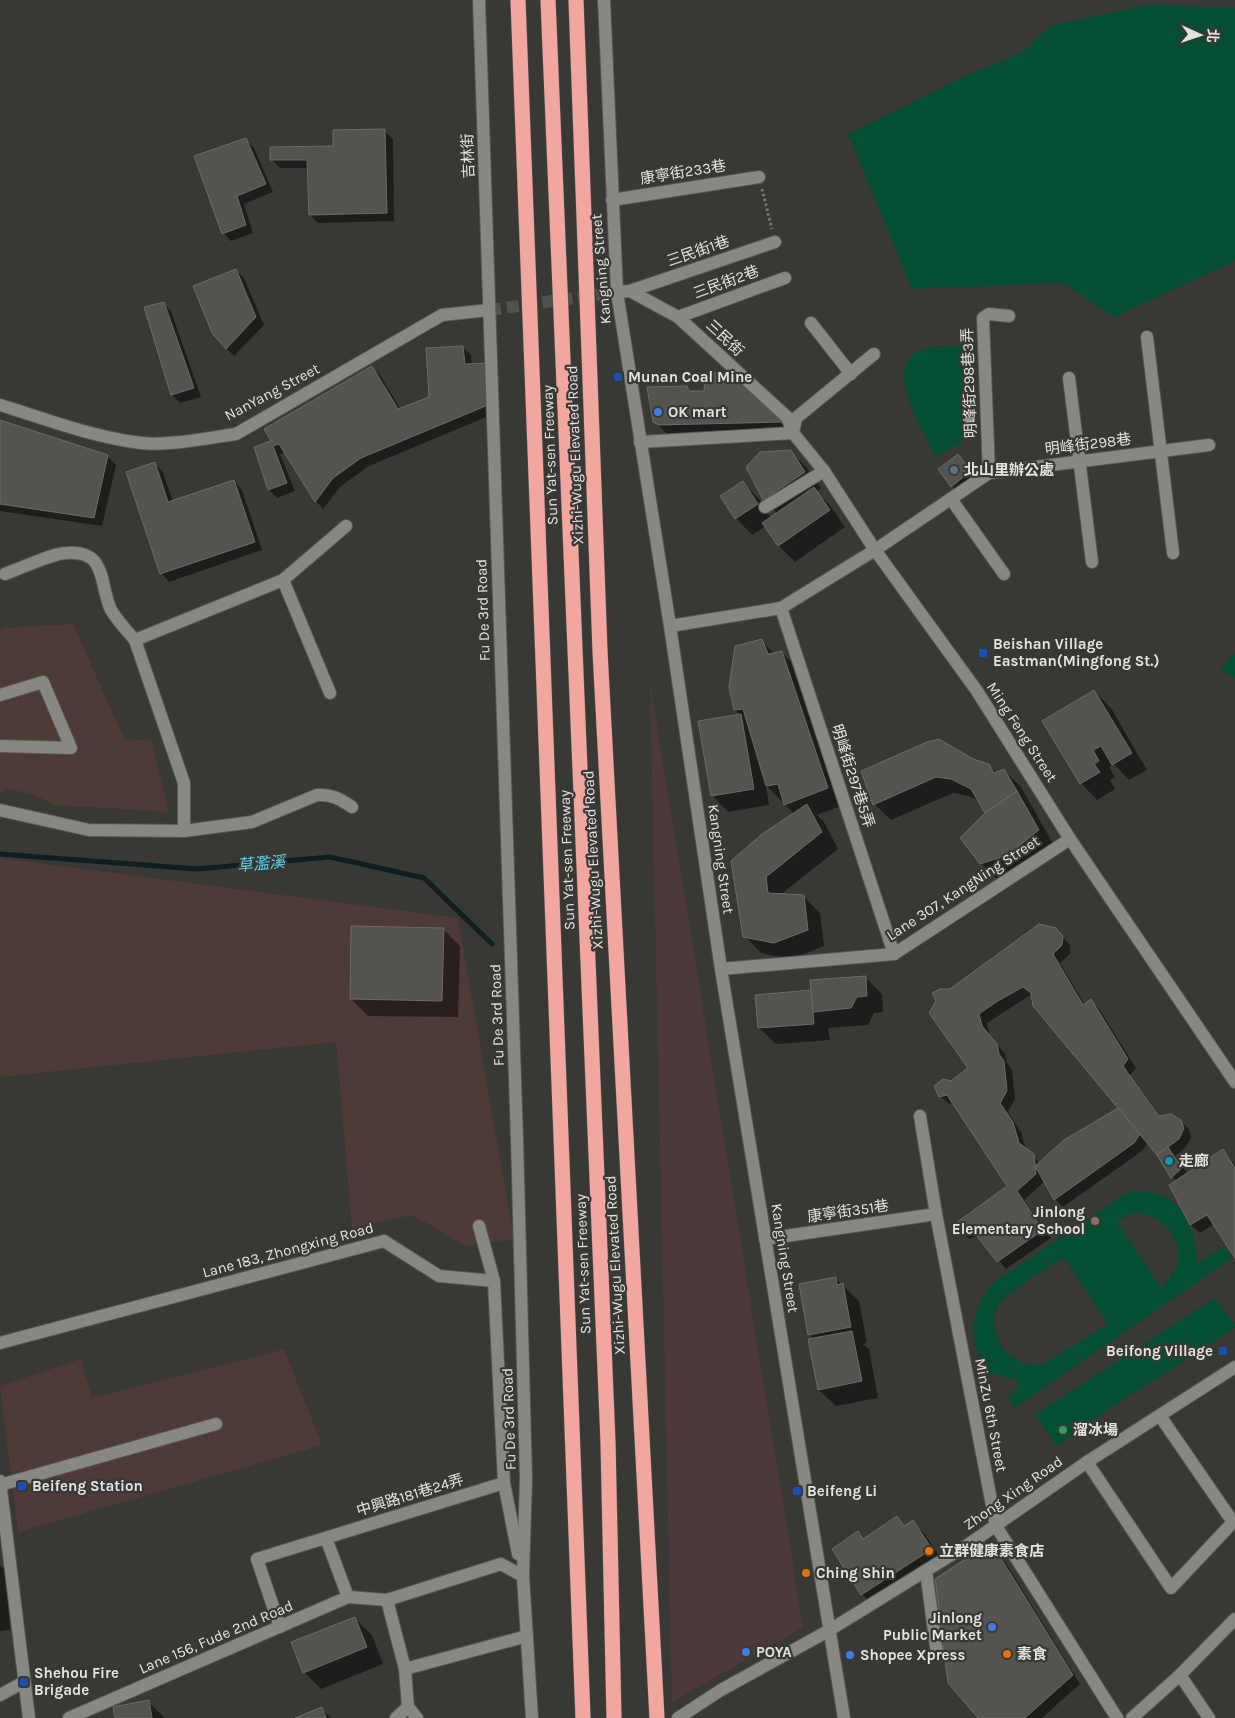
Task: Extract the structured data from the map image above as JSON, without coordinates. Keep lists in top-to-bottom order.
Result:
{
  "streets": {
    "highway": ["Sun Yat-sen Freeway", "Xizhi-Wugu Elevated Road"],
    "street": [
      "吉林街",
      "康寧街233巷",
      "三民街1巷",
      "Kangning Street",
      "三民街2巷",
      "三民街",
      "明峰街298巷3弄",
      "NanYang Street",
      "明峰街298巷",
      "Fu De 3rd Road",
      "Ming Feng Street",
      "明峰街297巷5弄",
      "Lane 307, KangNing Street",
      "康寧街351巷",
      "Lane 183, Zhongxing Road",
      "MinZu 6th Street",
      "Zhong Xing Road",
      "中興路181巷24弄",
      "Lane 156, Fude 2nd Road"
    ]
  },
  "crossings": [
    ["吉林街", "NanYang Street"],
    ["吉林街", "Fu De 3rd Road"],
    ["康寧街233巷", "Kangning Street"],
    ["三民街1巷", "三民街"],
    ["Kangning Street", "Lane 307, KangNing Street"],
    ["Kangning Street", "康寧街351巷"],
    ["Kangning Street", "Zhong Xing Road"],
    ["三民街2巷", "三民街"],
    ["三民街", "Ming Feng Street"],
    ["明峰街298巷3弄", "明峰街298巷"],
    ["NanYang Street", "Fu De 3rd Road"],
    ["明峰街298巷", "Ming Feng Street"],
    ["明峰街298巷", "明峰街297巷5弄"],
    ["Ming Feng Street", "Lane 307, KangNing Street"],
    ["明峰街297巷5弄", "Lane 307, KangNing Street"],
    ["康寧街351巷", "MinZu 6th Street"],
    ["MinZu 6th Street", "Zhong Xing Road"],
    ["中興路181巷24弄", "Lane 156, Fude 2nd Road"]
  ],
  "water": ["草濫溪"],
  "places": {
    "transit": [
      "Munan Coal Mine",
      "Beishan Village Eastman(Mingfong St.)",
      "Beifong Village",
      "Beifeng Station",
      "Beifeng Li",
      "Shehou Fire Brigade"
    ],
    "other": [
      "OK mart",
      "北山里辦公處",
      "走廊",
      "Jinlong Elementary School",
      "溜冰場",
      "立群健康素食店",
      "Ching Shin",
      "Jinlong Public Market",
      "POYA",
      "素食",
      "Shopee Xpress"
    ]
  },
  "north": "right"
}
